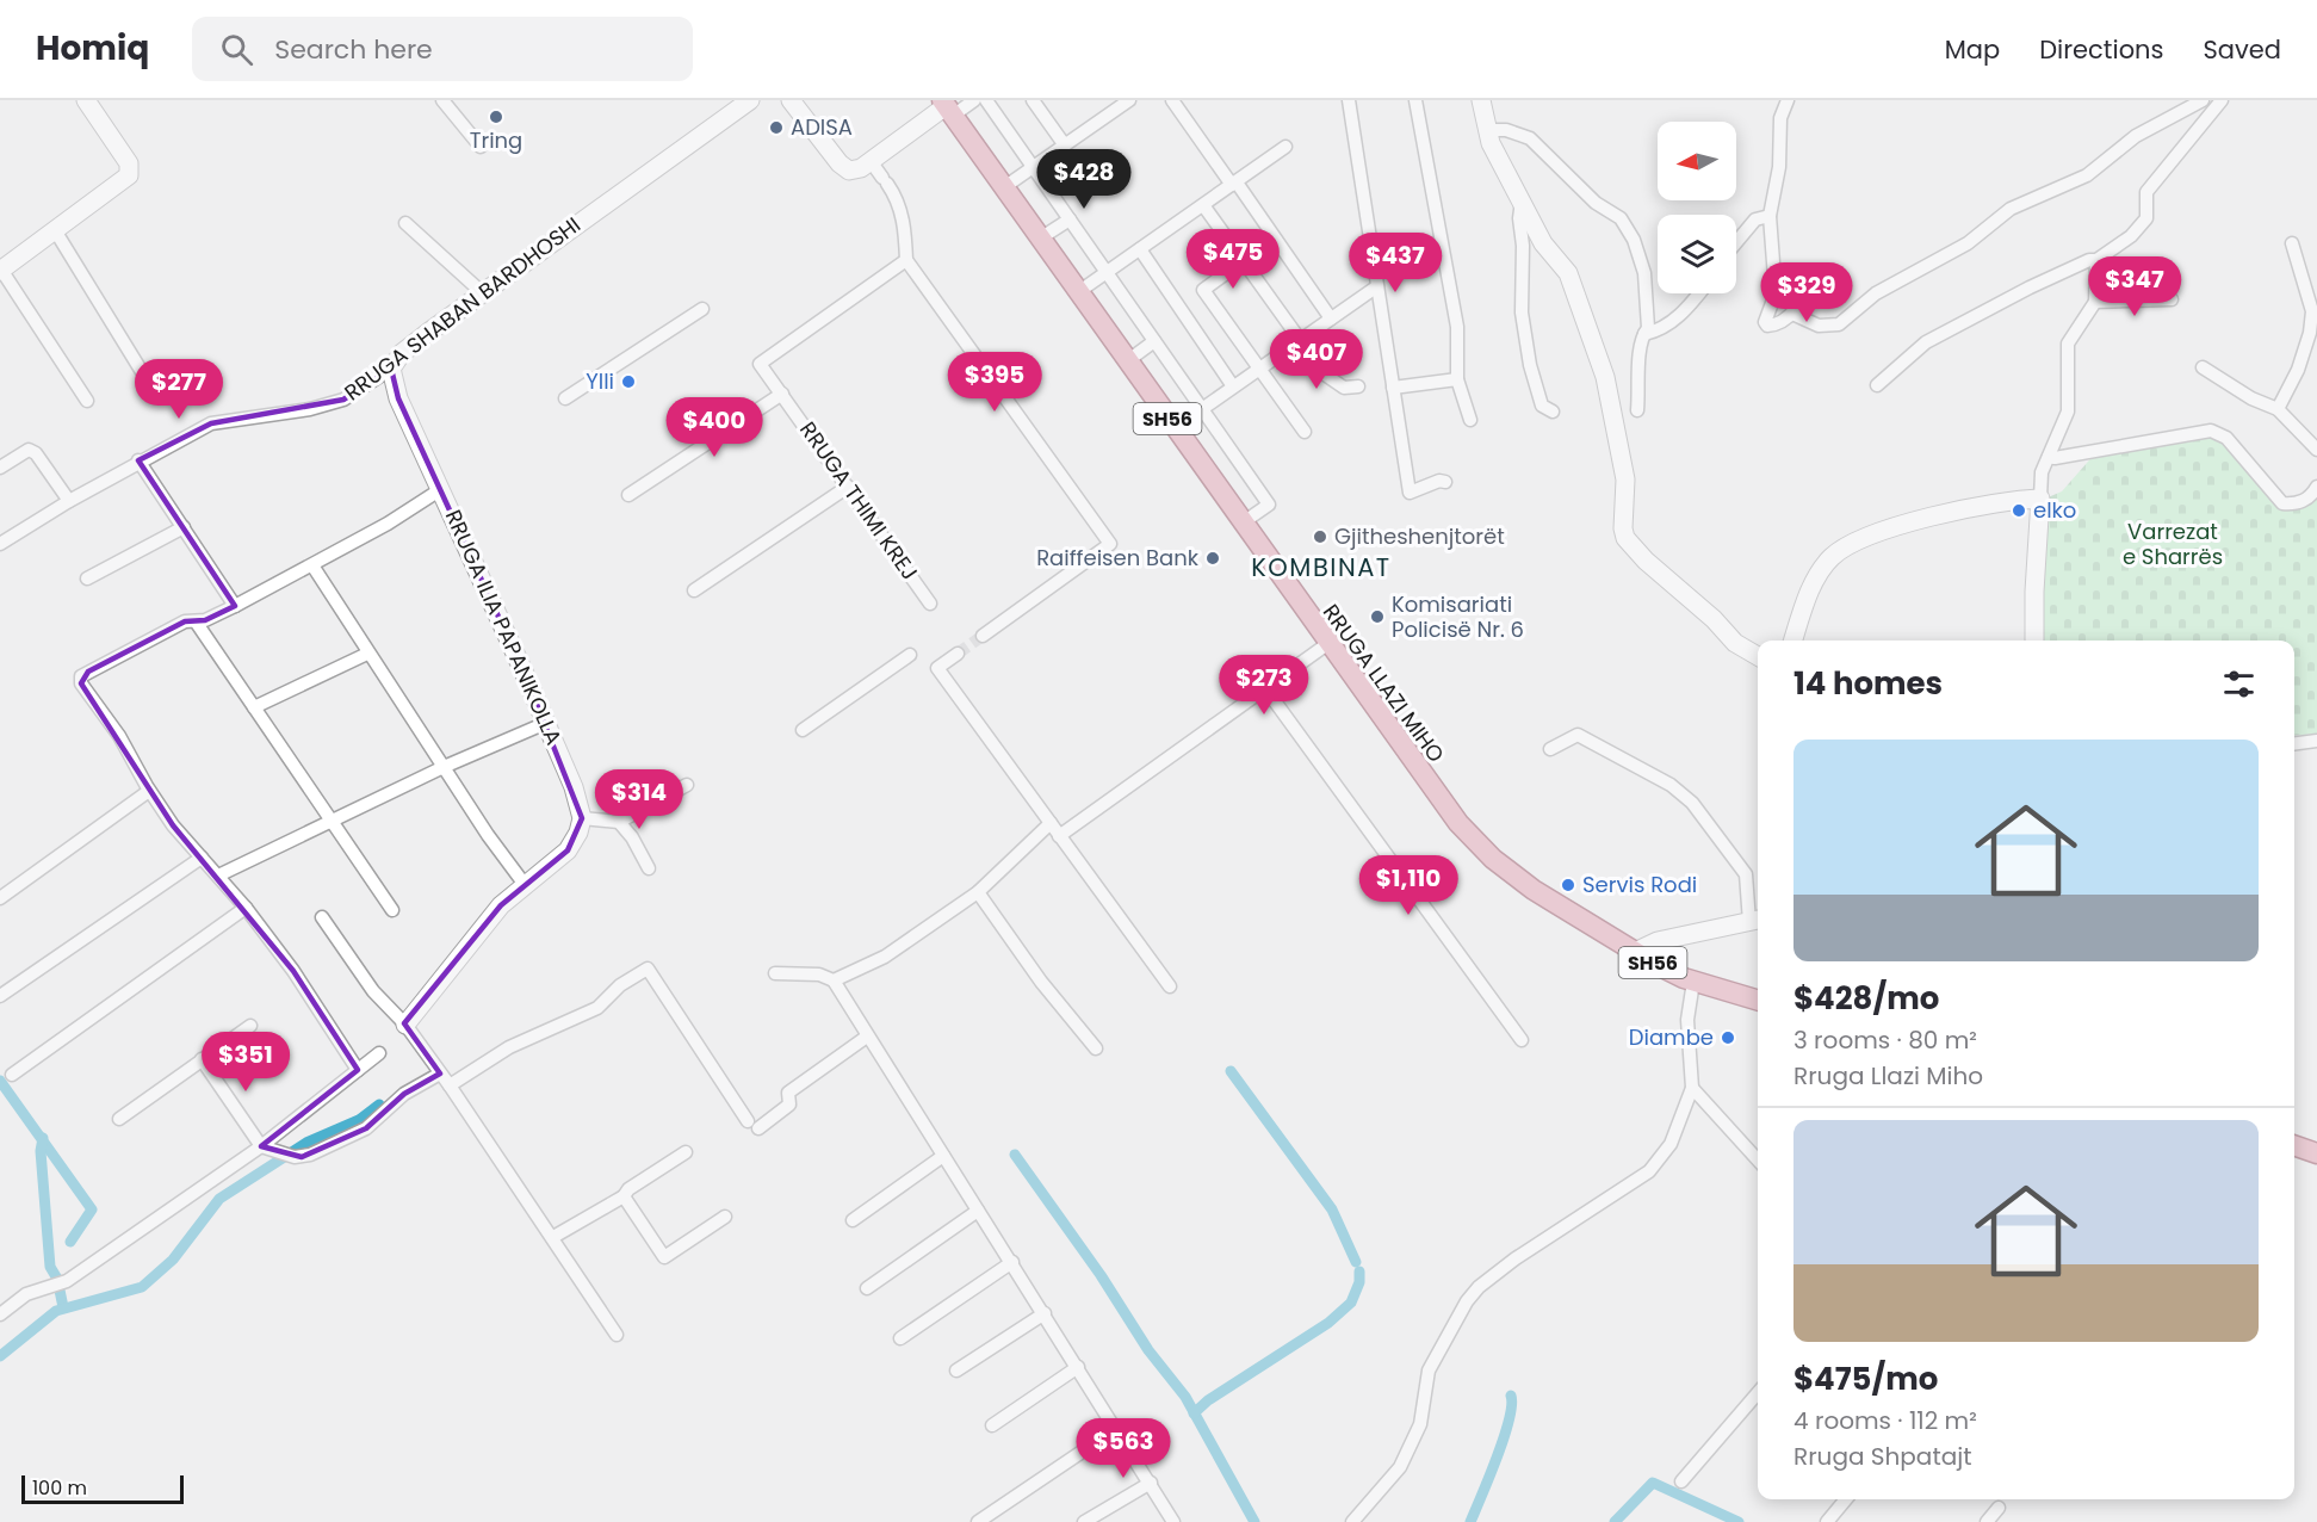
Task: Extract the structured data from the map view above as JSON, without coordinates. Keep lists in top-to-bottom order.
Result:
{
  "streets": {
    "main road": ["SH56", "RRUGA LLAZI MIHO"],
    "street": ["RRUGA SHABAN BARDHOSHI", "RRUGA THIMI KREJ", "RRUGA ILIA PAPANIKOLLA"]
  },
  "crossings": [
    ["RRUGA SHABAN BARDHOSHI", "RRUGA ILIA PAPANIKOLLA"]
  ],
  "districts": ["KOMBINAT"],
  "parks": ["Varrezat e Sharrës"],
  "places": [
    "Tring",
    "ADISA",
    "Ylli",
    "elko",
    "Gjitheshenjtorët",
    "Raiffeisen Bank",
    "Komisariati Policisë Nr. 6",
    "Servis Rodi",
    "Diambe"
  ],
  "scale_bar": "100 m",
  "north": "left",
  "page": {
    "header": "Homiq",
    "search": "Search here",
    "nav": ["Map", "Directions", "Saved"],
    "price": [
      "$428",
      "$475",
      "$437",
      "$347",
      "$329",
      "$407",
      "$395",
      "$277",
      "$400",
      "$273",
      "$314",
      "$1,110",
      "$351",
      "$563"
    ],
    "heading": "14 homes",
    "list": [
      {
        "name": "$428/mo",
        "note": "3 rooms · 80 m² · Rruga Llazi Miho"
      },
      {
        "name": "$475/mo",
        "note": "4 rooms · 112 m² · Rruga Shpatajt"
      }
    ],
    "scale": "100 m"
  }
}
